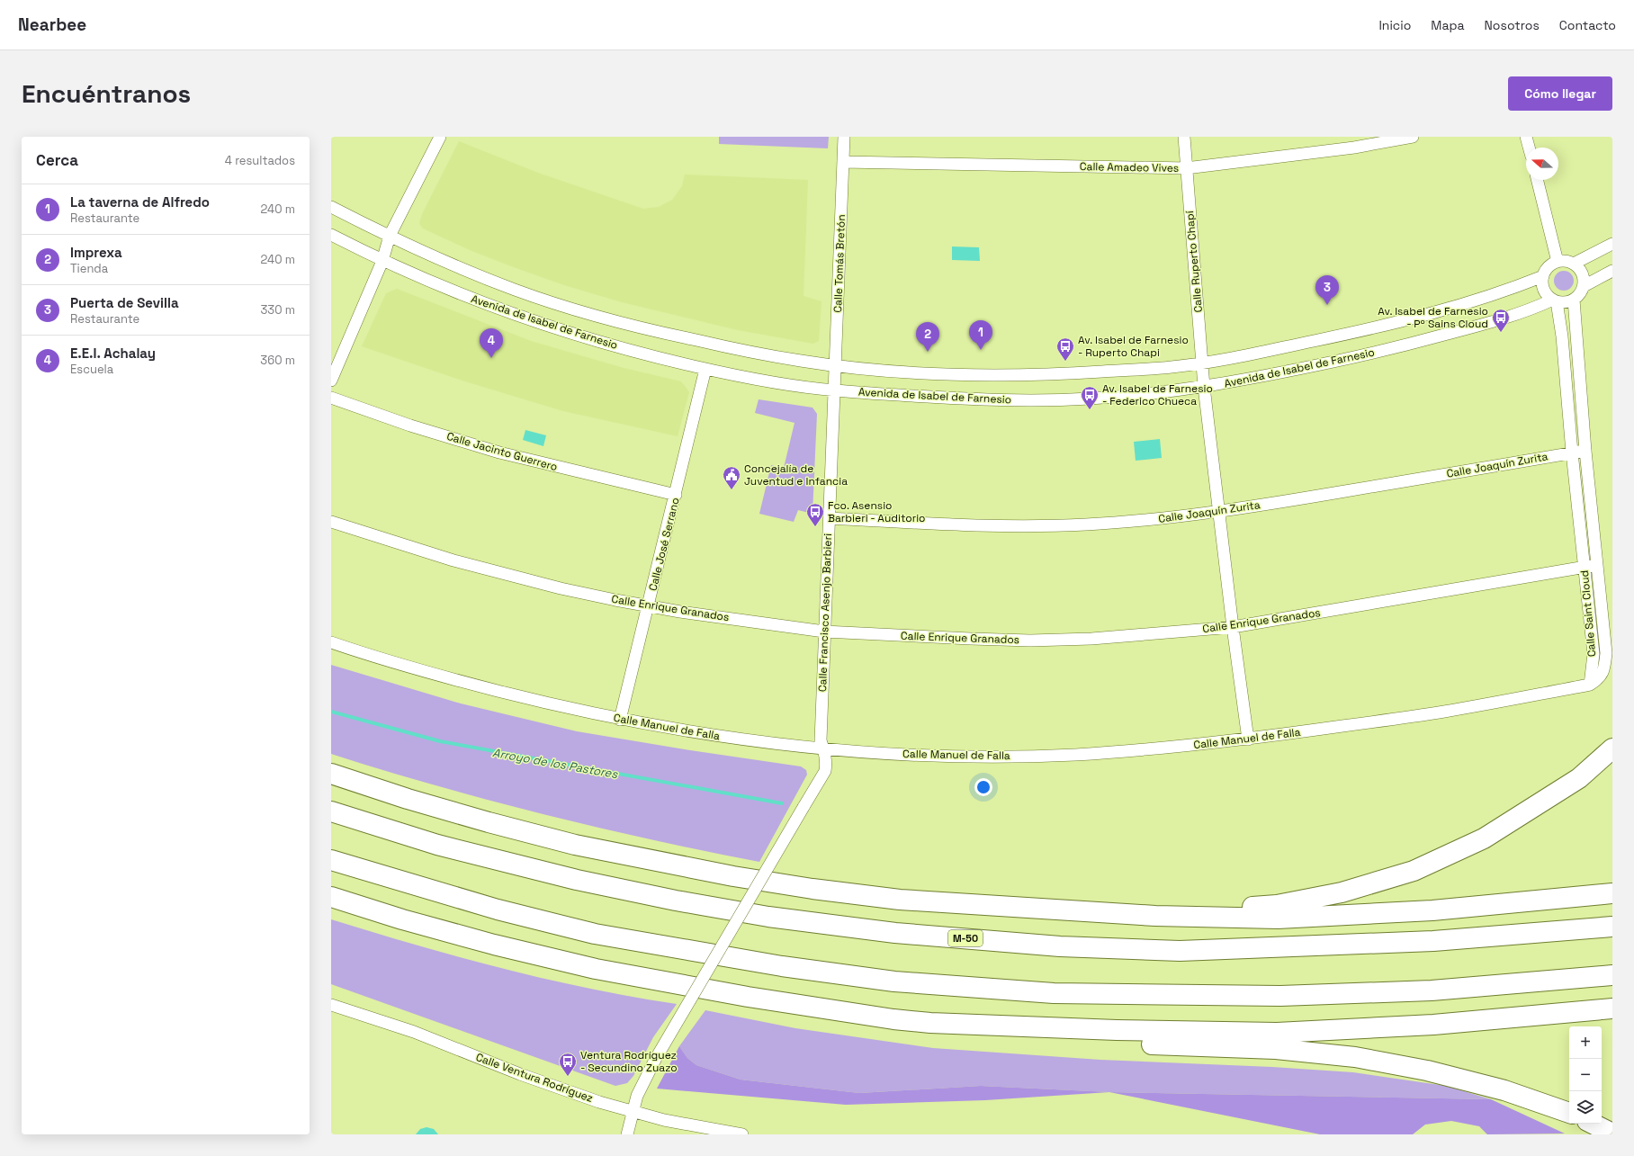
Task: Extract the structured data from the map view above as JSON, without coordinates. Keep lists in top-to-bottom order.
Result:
{
  "streets": {
    "highway": ["M-50"],
    "street": [
      "Calle Amadeo Vives",
      "Calle Ruperto Chapí",
      "Calle Tomás Bretón",
      "Avenida de Isabel de Farnesio",
      "Calle Jacinto Guerrero",
      "Calle Joaquín Zurita",
      "Calle José Serrano",
      "Calle Enrique Granados",
      "Calle Francisco Asenjo Barbieri",
      "Calle Saint Cloud",
      "Calle Manuel de Falla",
      "Calle Ventura Rodríguez"
    ]
  },
  "crossings": [
    ["Calle Amadeo Vives", "Calle Ruperto Chapí"],
    ["Calle Amadeo Vives", "Calle Tomás Bretón"],
    ["Calle Ruperto Chapí", "Avenida de Isabel de Farnesio"],
    ["Calle Ruperto Chapí", "Calle Joaquín Zurita"],
    ["Calle Ruperto Chapí", "Calle Enrique Granados"],
    ["Calle Ruperto Chapí", "Calle Manuel de Falla"],
    ["Calle Tomás Bretón", "Avenida de Isabel de Farnesio"],
    ["Calle Tomás Bretón", "Calle Francisco Asenjo Barbieri"],
    ["Avenida de Isabel de Farnesio", "Calle José Serrano"],
    ["Avenida de Isabel de Farnesio", "Calle Francisco Asenjo Barbieri"],
    ["Avenida de Isabel de Farnesio", "Calle Saint Cloud"],
    ["Calle Jacinto Guerrero", "Calle José Serrano"],
    ["Calle Joaquín Zurita", "Calle Francisco Asenjo Barbieri"],
    ["Calle Joaquín Zurita", "Calle Saint Cloud"],
    ["Calle José Serrano", "Calle Enrique Granados"],
    ["Calle José Serrano", "Calle Manuel de Falla"],
    ["Calle Enrique Granados", "Calle Francisco Asenjo Barbieri"],
    ["Calle Enrique Granados", "Calle Saint Cloud"],
    ["Calle Francisco Asenjo Barbieri", "Calle Manuel de Falla"],
    ["Calle Francisco Asenjo Barbieri", "Calle Ventura Rodríguez"],
    ["Calle Saint Cloud", "Calle Manuel de Falla"]
  ],
  "water": ["Arroyo de los Pastores"],
  "places": {
    "bus stop": [
      "Av. Isabel de Farnesio - Pº Sains Cloud",
      "Av. Isabel de Farnesio - Ruperto Chapi",
      "Av. Isabel de Farnesio - Federico Chueca",
      "Fco. Asensio Barbieri - Auditorio",
      "Ventura Rodríguez - Secundino Zuazo"
    ],
    "public building": ["Concejalía de Juventud e Infancia"]
  },
  "north": "left",
  "page": {
    "header": "Nearbee",
    "nav": [
      "Inicio",
      "Mapa",
      "Nosotros",
      "Contacto"
    ],
    "buttons": "Cómo llegar",
    "title": "Encuéntranos",
    "heading": ["Cerca", "4 resultados"],
    "list": [
      {
        "mark": "1",
        "name": "La taverna de Alfredo",
        "note": "Restaurante",
        "value": "240 m"
      },
      {
        "mark": "2",
        "name": "Imprexa",
        "note": "Tienda",
        "value": "240 m"
      },
      {
        "mark": "3",
        "name": "Puerta de Sevilla",
        "note": "Restaurante",
        "value": "330 m"
      },
      {
        "mark": "4",
        "name": "E.E.I. Achalay",
        "note": "Escuela",
        "value": "360 m"
      }
    ],
    "pins": [
      "3",
      "1",
      "2",
      "4"
    ],
    "map_buttons": ["+", "−"]
  }
}
